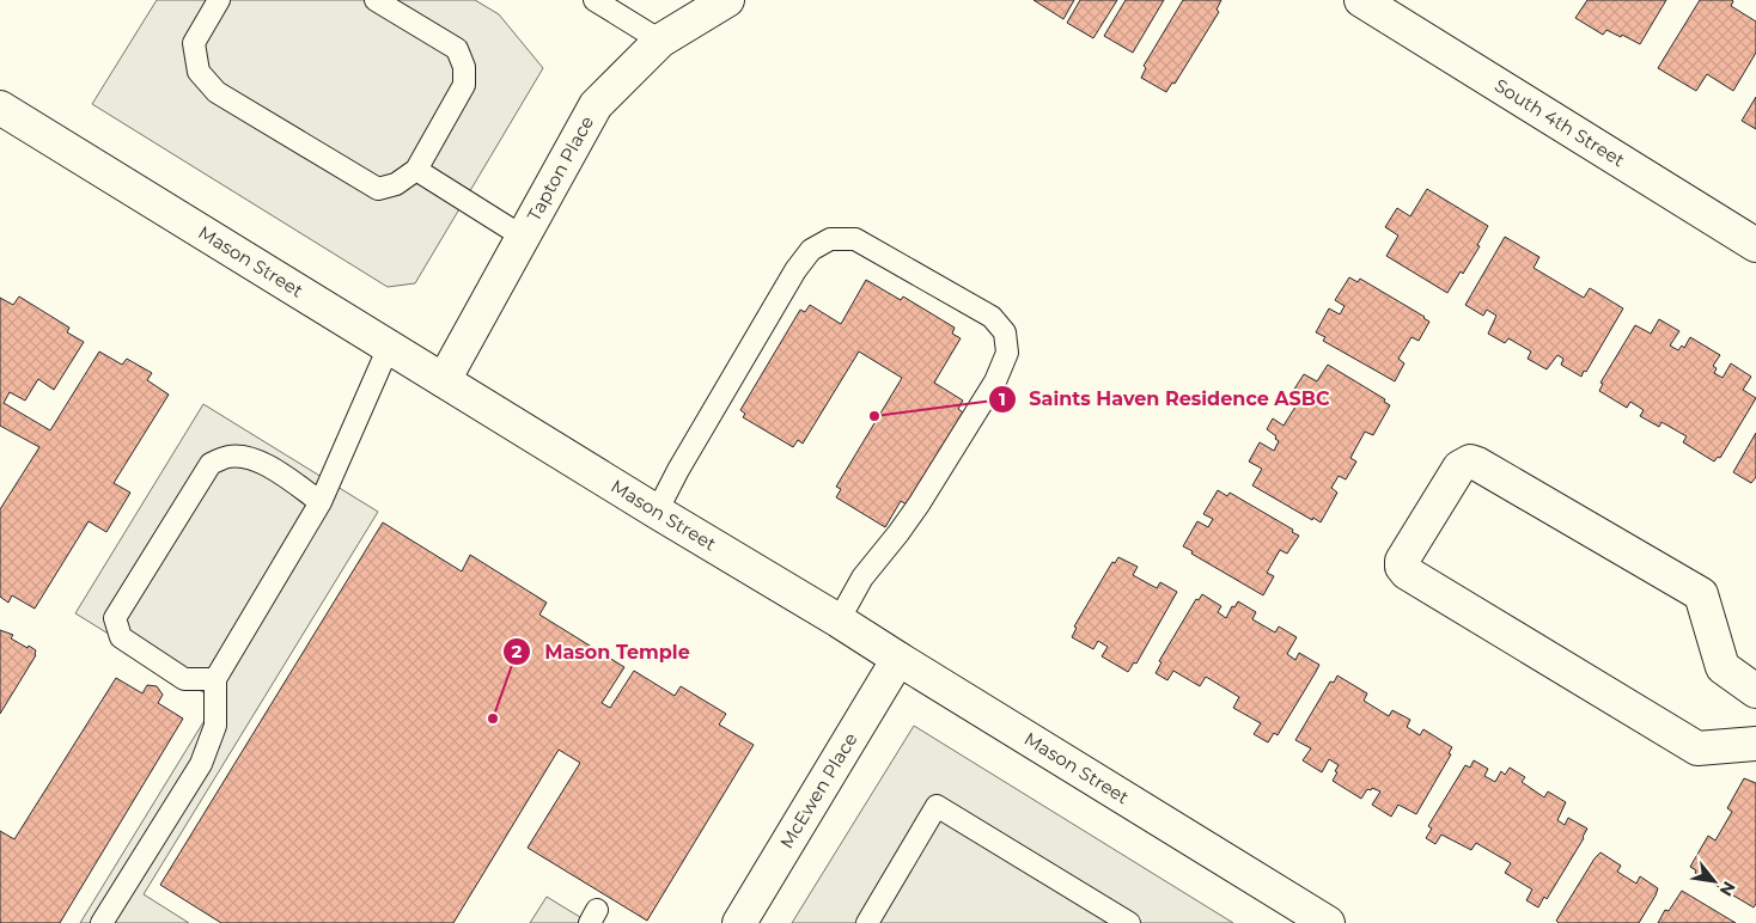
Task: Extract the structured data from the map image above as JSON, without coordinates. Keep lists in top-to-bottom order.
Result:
{
  "streets": {
    "street": [
      "South 4th Street",
      "Tapton Place",
      "Mason Street",
      "McEwen Place"
    ]
  },
  "crossings": [
    ["Tapton Place", "Mason Street"],
    ["Mason Street", "McEwen Place"]
  ],
  "places": ["Saints Haven Residence ASBC", "Mason Temple"],
  "north": "bottom right"
}
